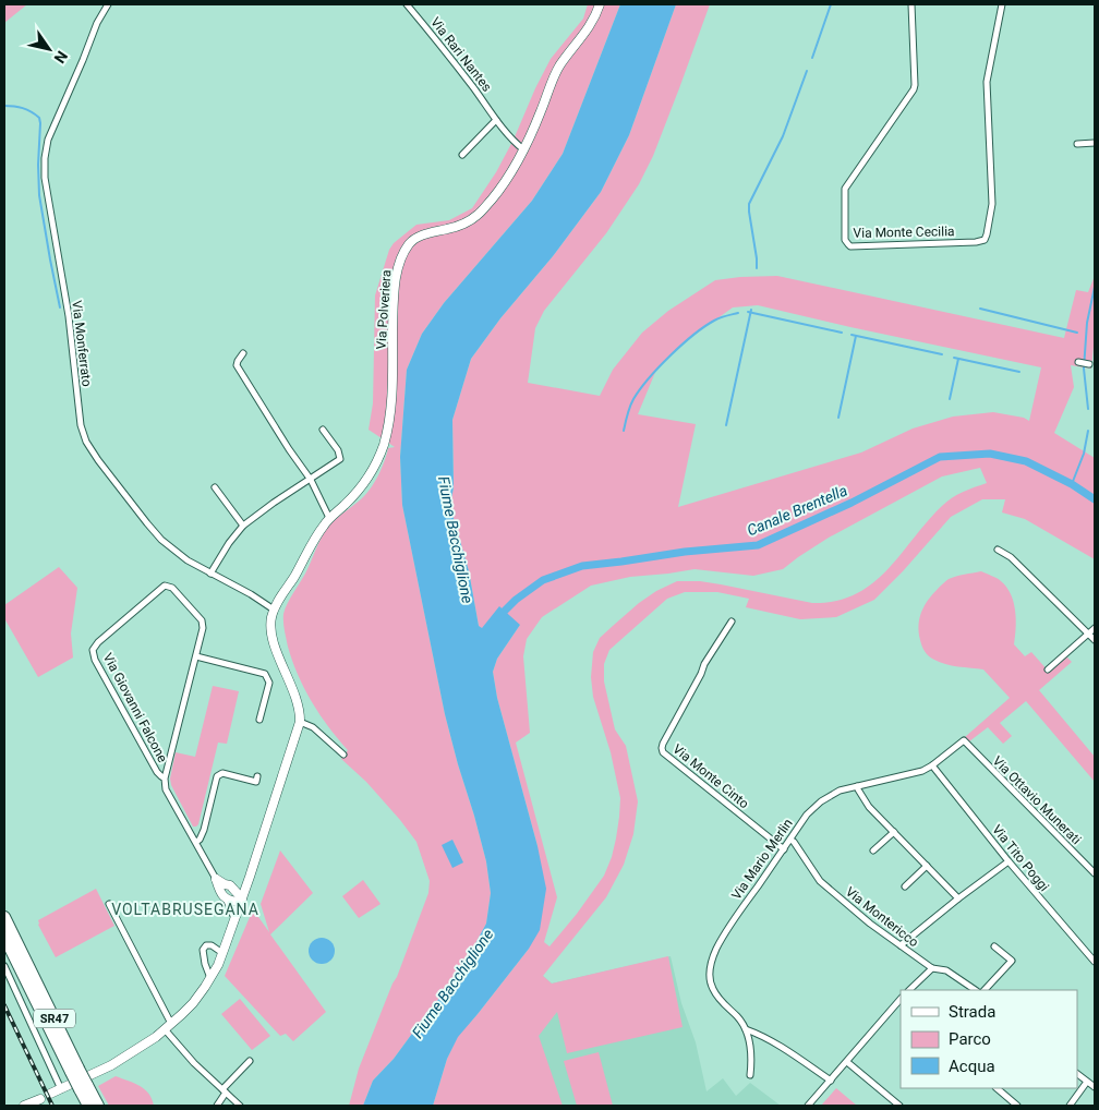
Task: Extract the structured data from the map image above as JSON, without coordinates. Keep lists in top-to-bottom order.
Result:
{
  "streets": {
    "highway": ["SR47"],
    "street": [
      "Via Rari Nantes",
      "Via Monte Cecilia",
      "Via Polveriera",
      "Via Monferrato",
      "Via Giovanni Falcone",
      "Via Monte Cinto",
      "Via Ottavio Munerati",
      "Via Tito Poggi",
      "Via Mario Merlin",
      "Via Montericco"
    ]
  },
  "crossings": [
    ["Via Rari Nantes", "Via Polveriera"],
    ["Via Polveriera", "Via Monferrato"],
    ["Via Monte Cinto", "Via Mario Merlin"],
    ["Via Ottavio Munerati", "Via Mario Merlin"],
    ["Via Tito Poggi", "Via Mario Merlin"],
    ["Via Mario Merlin", "Via Montericco"]
  ],
  "districts": ["VOLTABRUSEGANA"],
  "water": ["Canale Brentella", "Fiume Bacchiglione"],
  "legend": ["Strada", "Parco", "Acqua"],
  "north": "bottom right"
}
